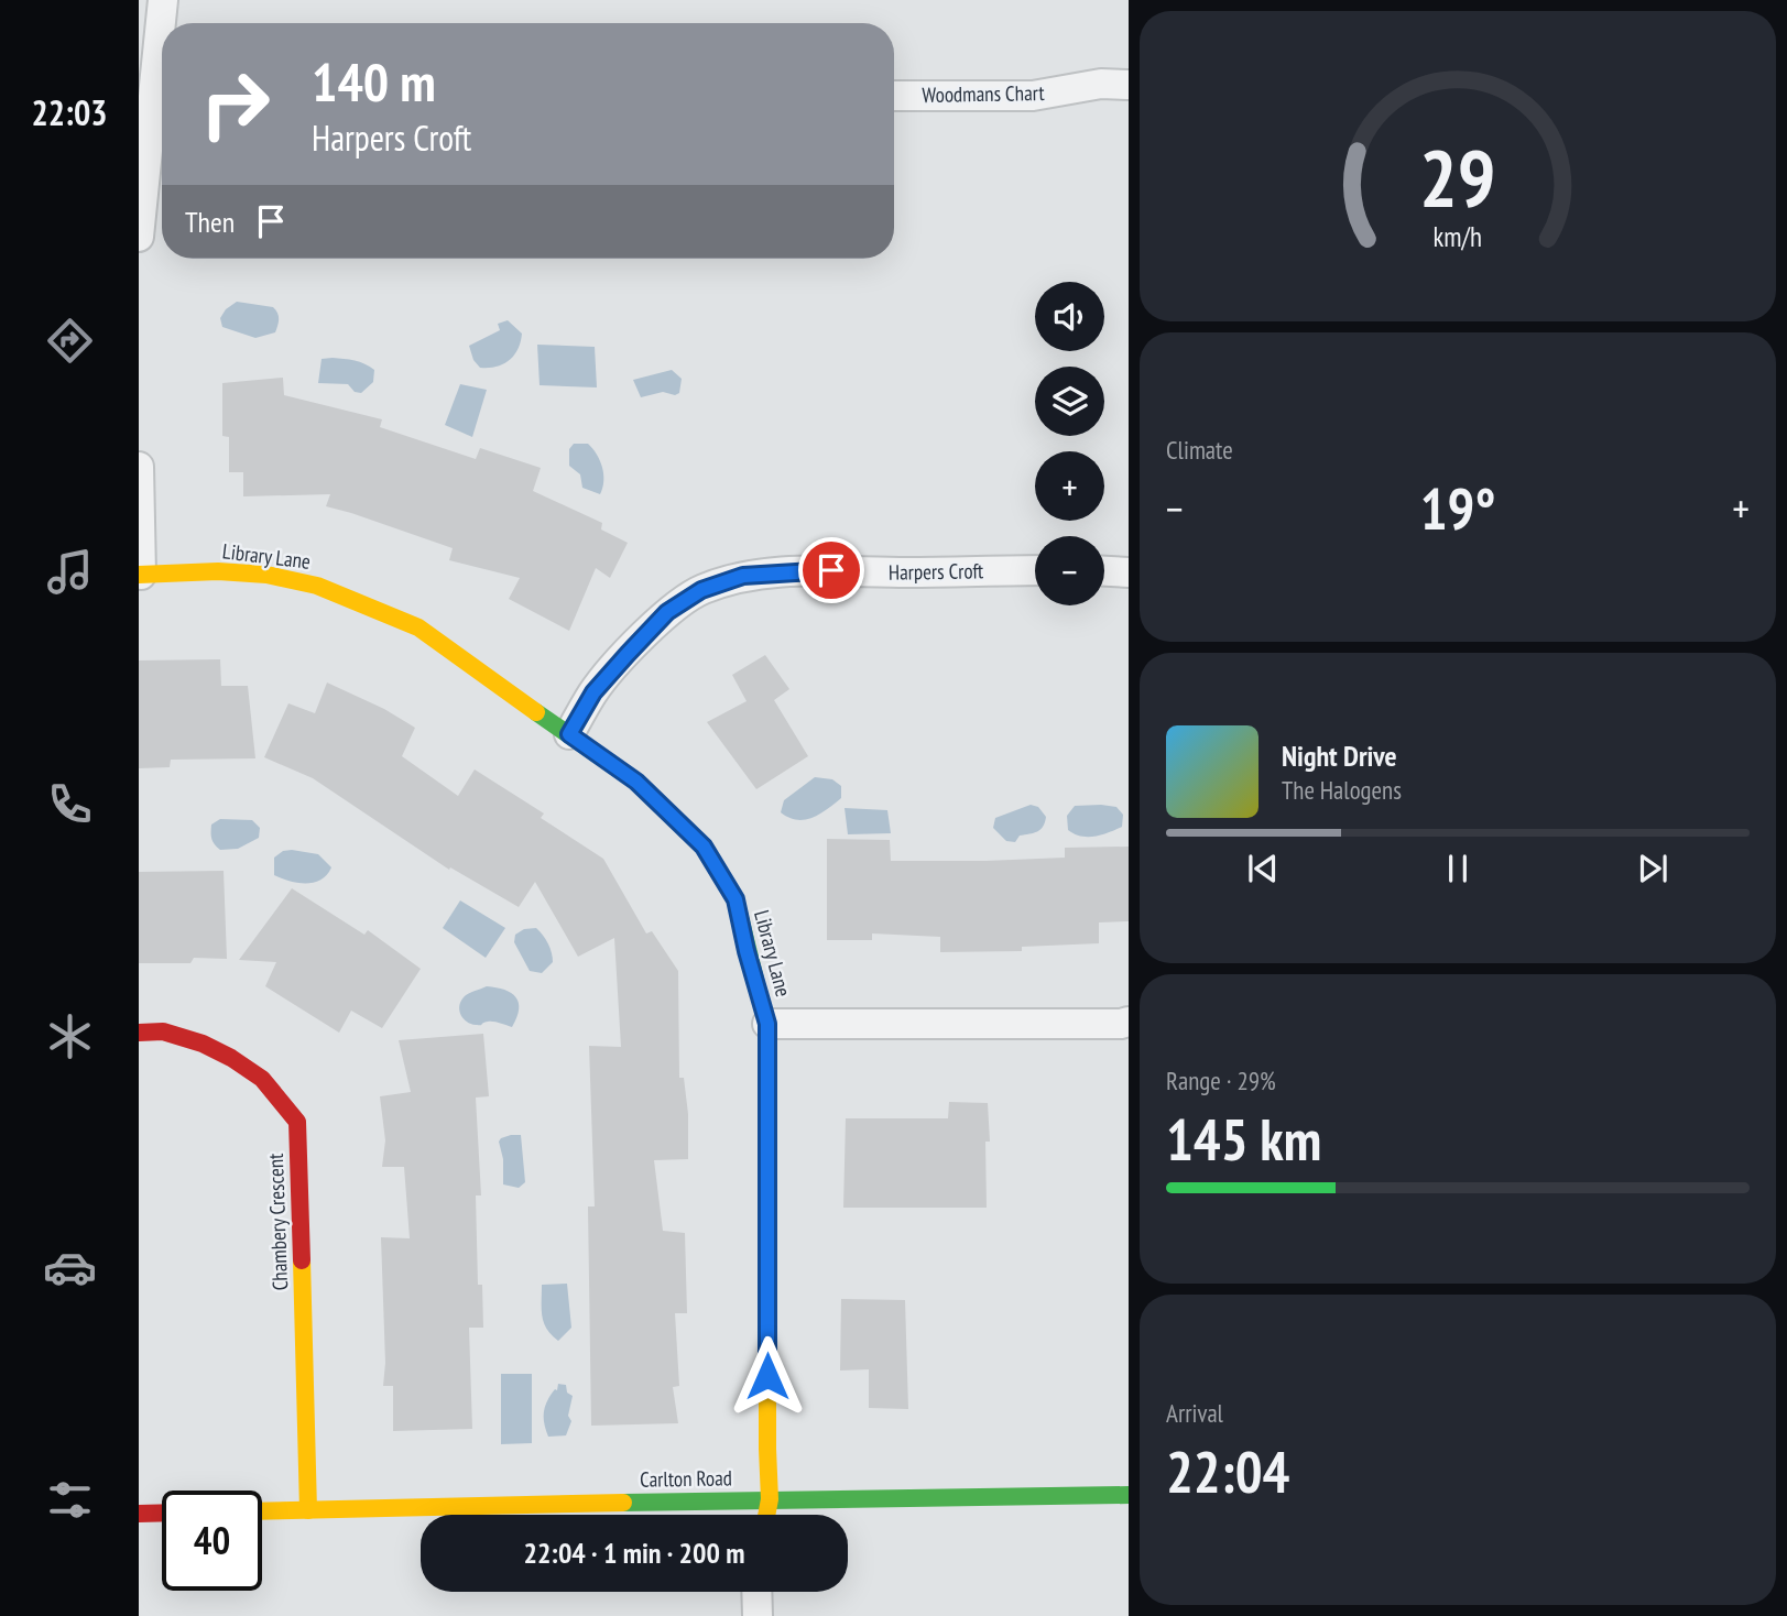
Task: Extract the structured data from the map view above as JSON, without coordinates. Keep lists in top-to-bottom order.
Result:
{
  "streets": {
    "street": [
      "Woodmans Chart",
      "Library Lane",
      "Harpers Croft",
      "Chambery Crescent",
      "Carlton Road"
    ]
  },
  "crossings": [
    ["Library Lane", "Harpers Croft"],
    ["Library Lane", "Carlton Road"],
    ["Chambery Crescent", "Carlton Road"]
  ],
  "page": {
    "tabs": "22:03",
    "turn": ["140 m", "Harpers Croft"],
    "then": "Then",
    "map_buttons": ["+", "−"],
    "tile": [
      "Climate",
      ["Range · 29%", "145 km"],
      ["Arrival", "22:04"]
    ],
    "heat": ["−", "19°", "+"],
    "song": ["Night Drive", "The Halogens"],
    "limit": "40",
    "trip": "22:04 · 1 min · 200 m",
    "gauge": ["29", "km/h"]
  }
}
